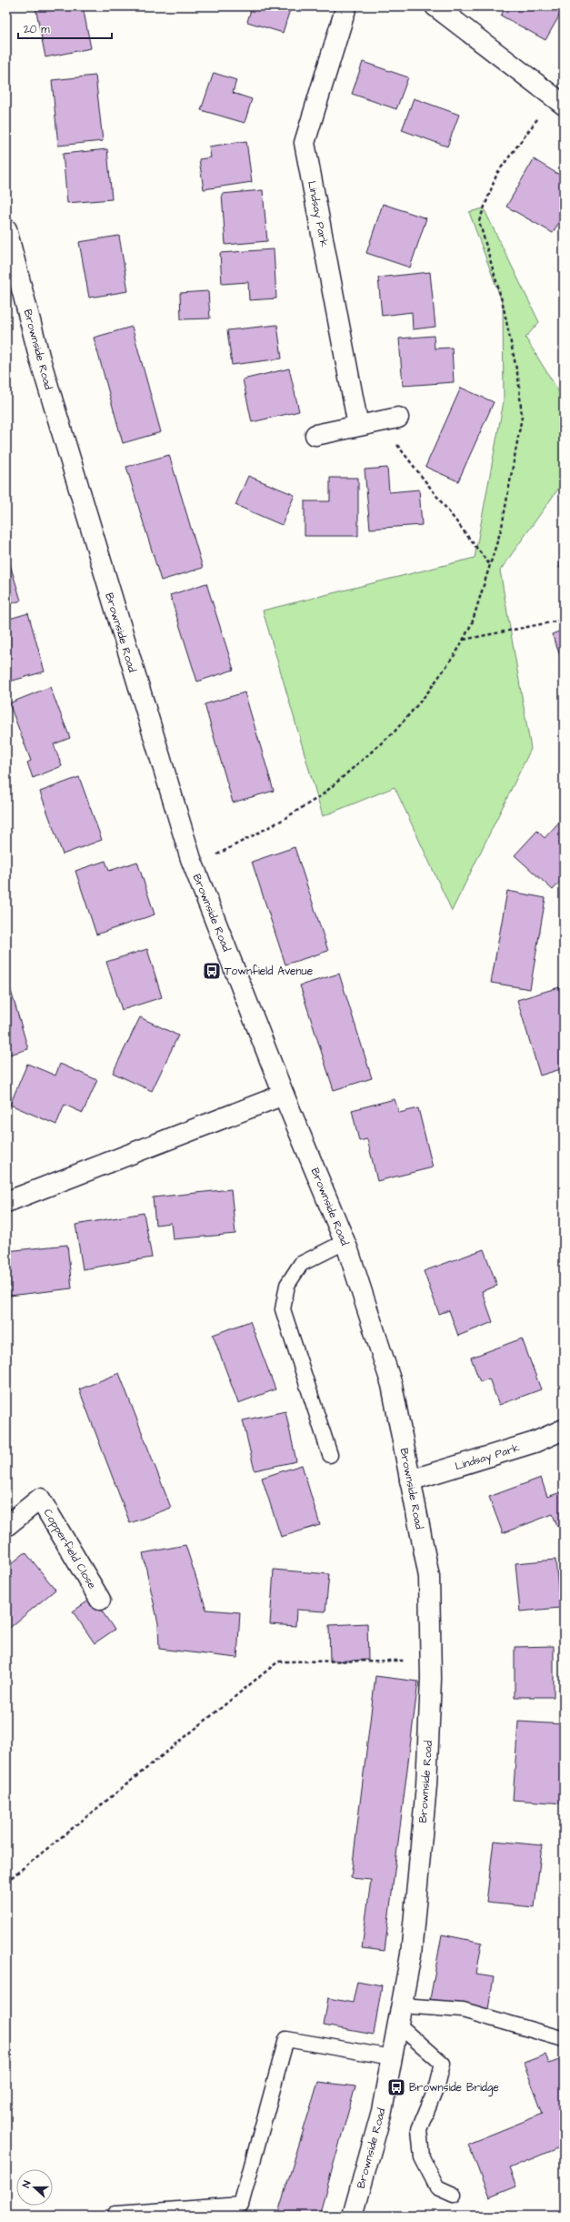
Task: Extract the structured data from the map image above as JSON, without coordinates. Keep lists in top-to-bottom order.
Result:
{
  "streets": {
    "street": ["Lindsay Park", "Brownside Road", "Copperfield Close"]
  },
  "crossings": [
    ["Lindsay Park", "Brownside Road"]
  ],
  "places": {
    "bus stop": ["Townfield Avenue", "Brownside Bridge"]
  },
  "scale_bar": "20 m",
  "north": "left"
}
